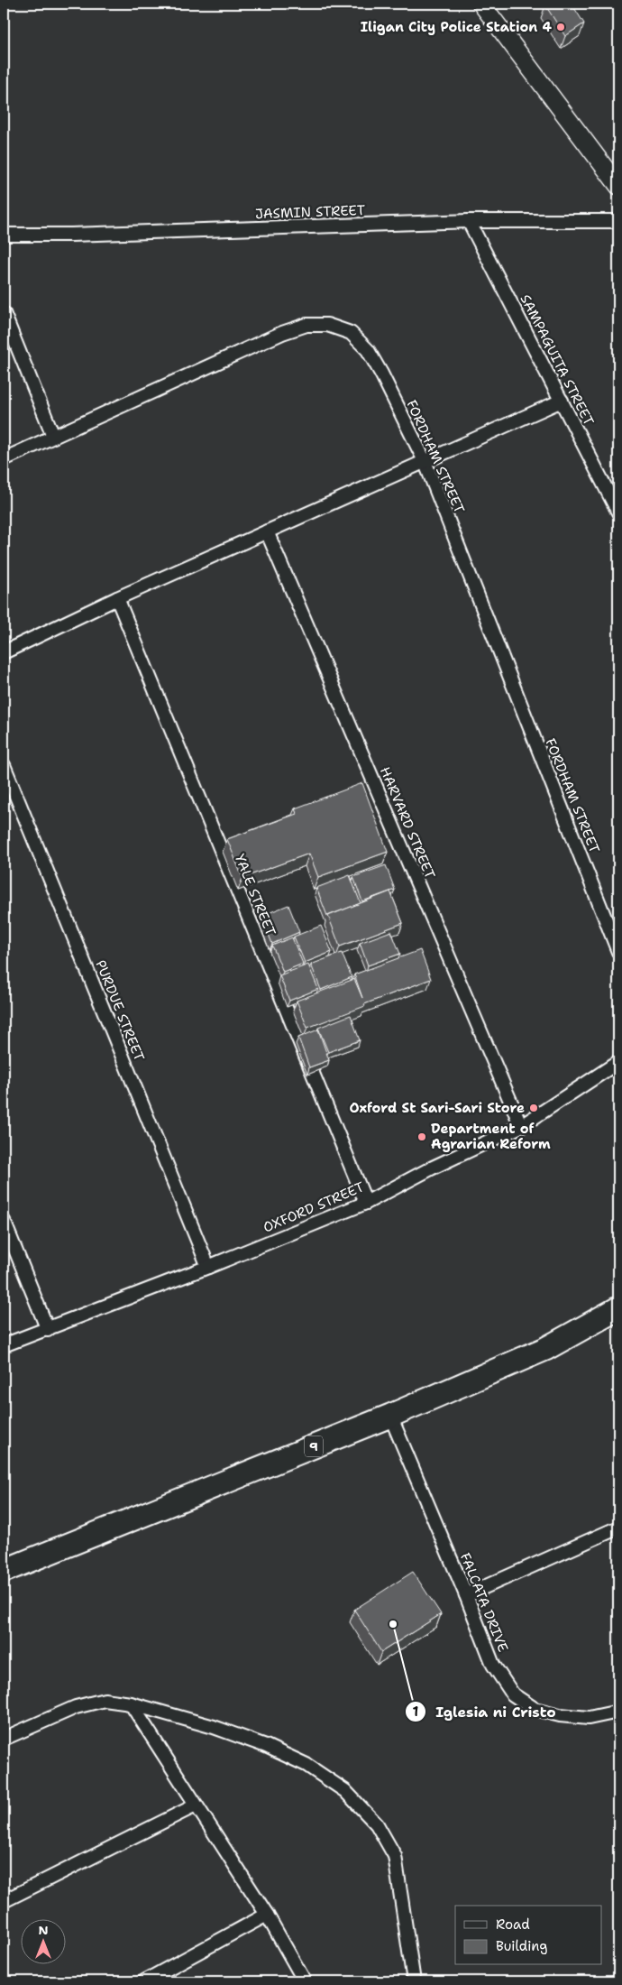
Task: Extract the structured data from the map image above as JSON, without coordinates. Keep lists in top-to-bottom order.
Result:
{
  "streets": {
    "highway": ["9"],
    "street": [
      "JASMIN STREET",
      "SAMPAGUITA STREET",
      "FORDHAM STREET",
      "HARVARD STREET",
      "YALE STREET",
      "PURDUE STREET",
      "OXFORD STREET",
      "FALCATA DRIVE"
    ]
  },
  "crossings": [
    ["JASMIN STREET", "SAMPAGUITA STREET"],
    ["HARVARD STREET", "OXFORD STREET"],
    ["YALE STREET", "OXFORD STREET"],
    ["PURDUE STREET", "OXFORD STREET"],
    ["9", "FALCATA DRIVE"]
  ],
  "places": [
    "Iligan City Police Station 4",
    "Oxford St Sari-Sari Store",
    "Department of Agrarian Reform",
    "Iglesia ni Cristo"
  ],
  "legend": ["Road", "Building"],
  "north": "top"
}
